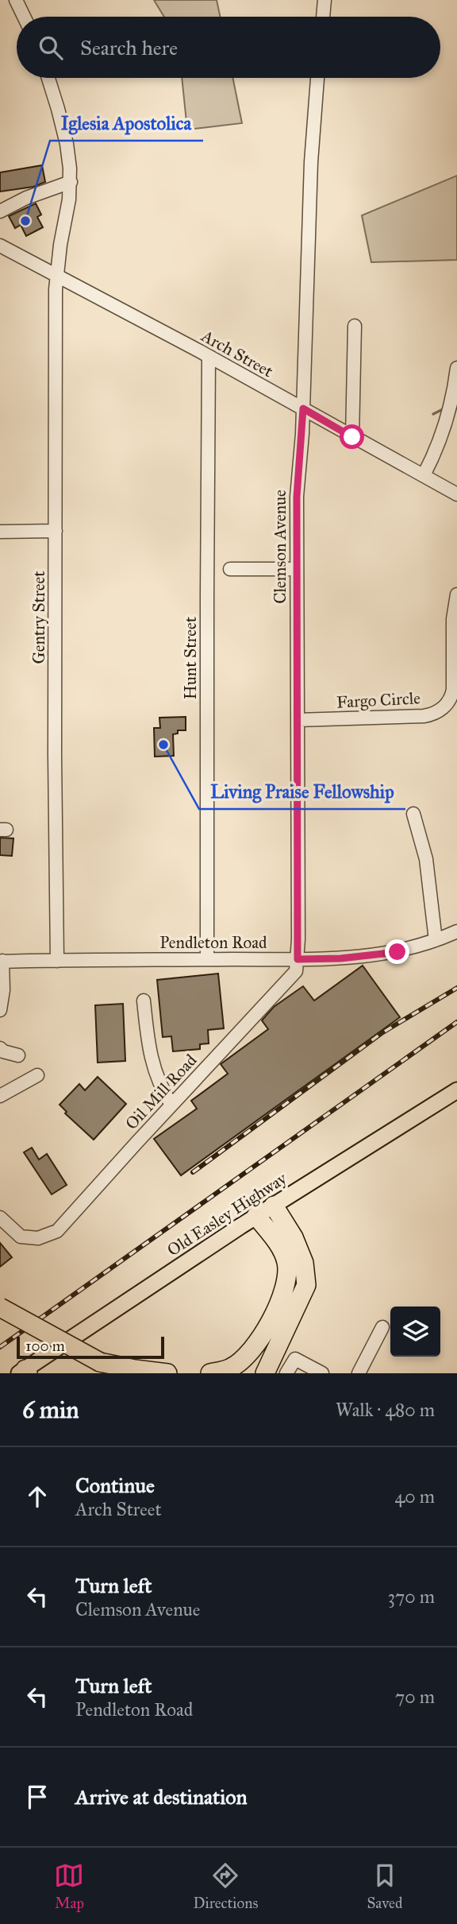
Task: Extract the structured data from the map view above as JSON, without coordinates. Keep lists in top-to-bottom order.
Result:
{
  "streets": {
    "main road": ["Old Easley Highway"],
    "street": [
      "Arch Street",
      "Clemson Avenue",
      "Gentry Street",
      "Hunt Street",
      "Fargo Circle",
      "Pendleton Road",
      "Oil Mill Road"
    ]
  },
  "crossings": [
    ["Arch Street", "Clemson Avenue"],
    ["Arch Street", "Gentry Street"],
    ["Arch Street", "Hunt Street"],
    ["Clemson Avenue", "Fargo Circle"],
    ["Clemson Avenue", "Pendleton Road"],
    ["Clemson Avenue", "Oil Mill Road"],
    ["Gentry Street", "Pendleton Road"],
    ["Hunt Street", "Pendleton Road"],
    ["Pendleton Road", "Oil Mill Road"]
  ],
  "places": ["Iglesia Apostolica", "Living Praise Fellowship"],
  "scale_bar": "100 m",
  "page": {
    "search": "Search here",
    "scale": "100 m",
    "heading": ["6 min", "Walk · 480 m"],
    "list": [
      ["Continue", "Arch Street", "40 m"],
      ["Turn left", "Clemson Avenue", "370 m"],
      ["Turn left", "Pendleton Road", "70 m"],
      "Arrive at destination"
    ],
    "nav": ["Map", "Directions", "Saved"]
  }
}
